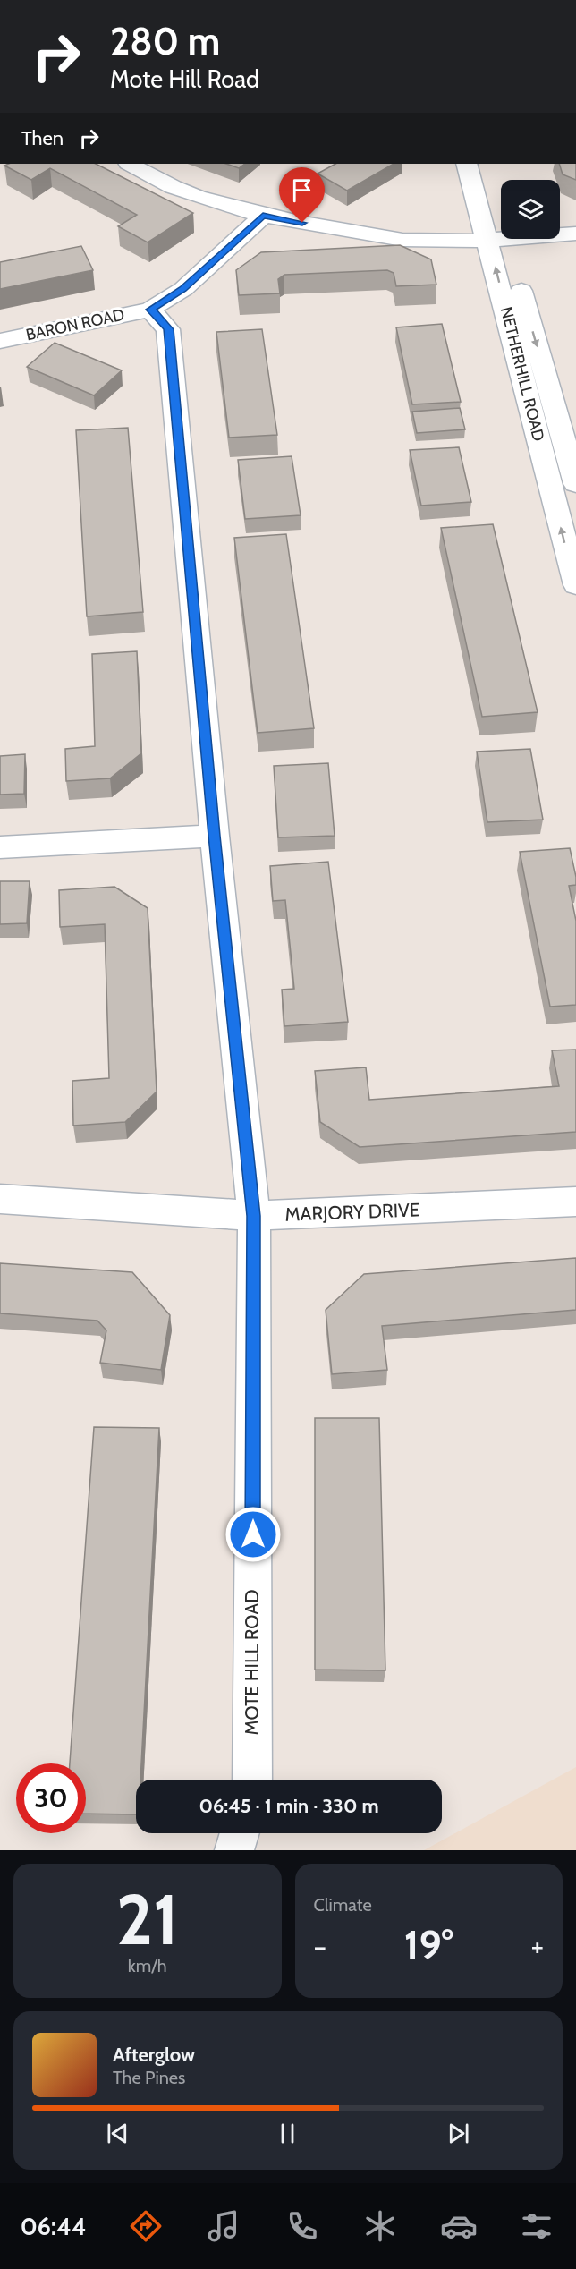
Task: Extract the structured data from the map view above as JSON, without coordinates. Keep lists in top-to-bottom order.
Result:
{
  "streets": {
    "street": [
      "BARON ROAD",
      "NETHERHILL ROAD",
      "MARJORY DRIVE",
      "MOTE HILL ROAD"
    ]
  },
  "crossings": [
    ["BARON ROAD", "MOTE HILL ROAD"],
    ["MARJORY DRIVE", "MOTE HILL ROAD"]
  ],
  "page": {
    "turn": ["280 m", "Mote Hill Road"],
    "then": "Then",
    "limit": "30",
    "trip": "06:45 · 1 min · 330 m",
    "tile": [
      ["21", "km/h"],
      "Climate"
    ],
    "heat": ["−", "19°", "+"],
    "song": ["Afterglow", "The Pines"],
    "tabs": "06:44"
  }
}
